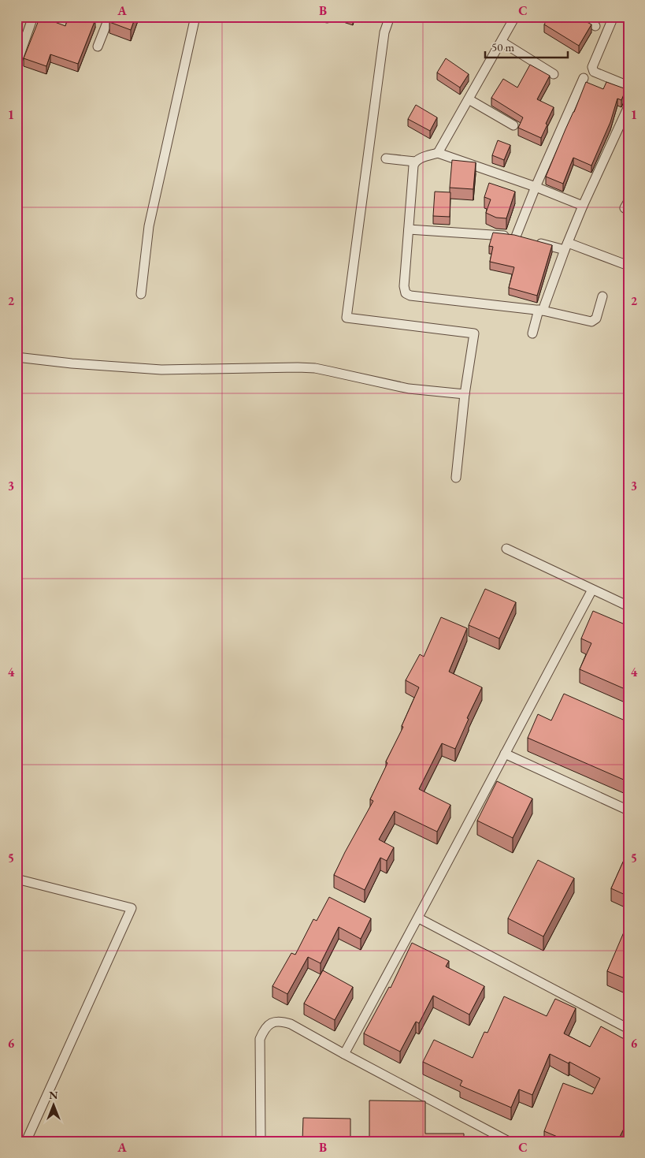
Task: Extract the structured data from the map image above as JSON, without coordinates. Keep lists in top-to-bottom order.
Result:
{
  "scale_bar": "50 m",
  "north": "top",
  "grid": {
    "columns": ["A", "B", "C"],
    "rows": [
      "1",
      "2",
      "3",
      "4",
      "5",
      "6"
    ]
  }
}
